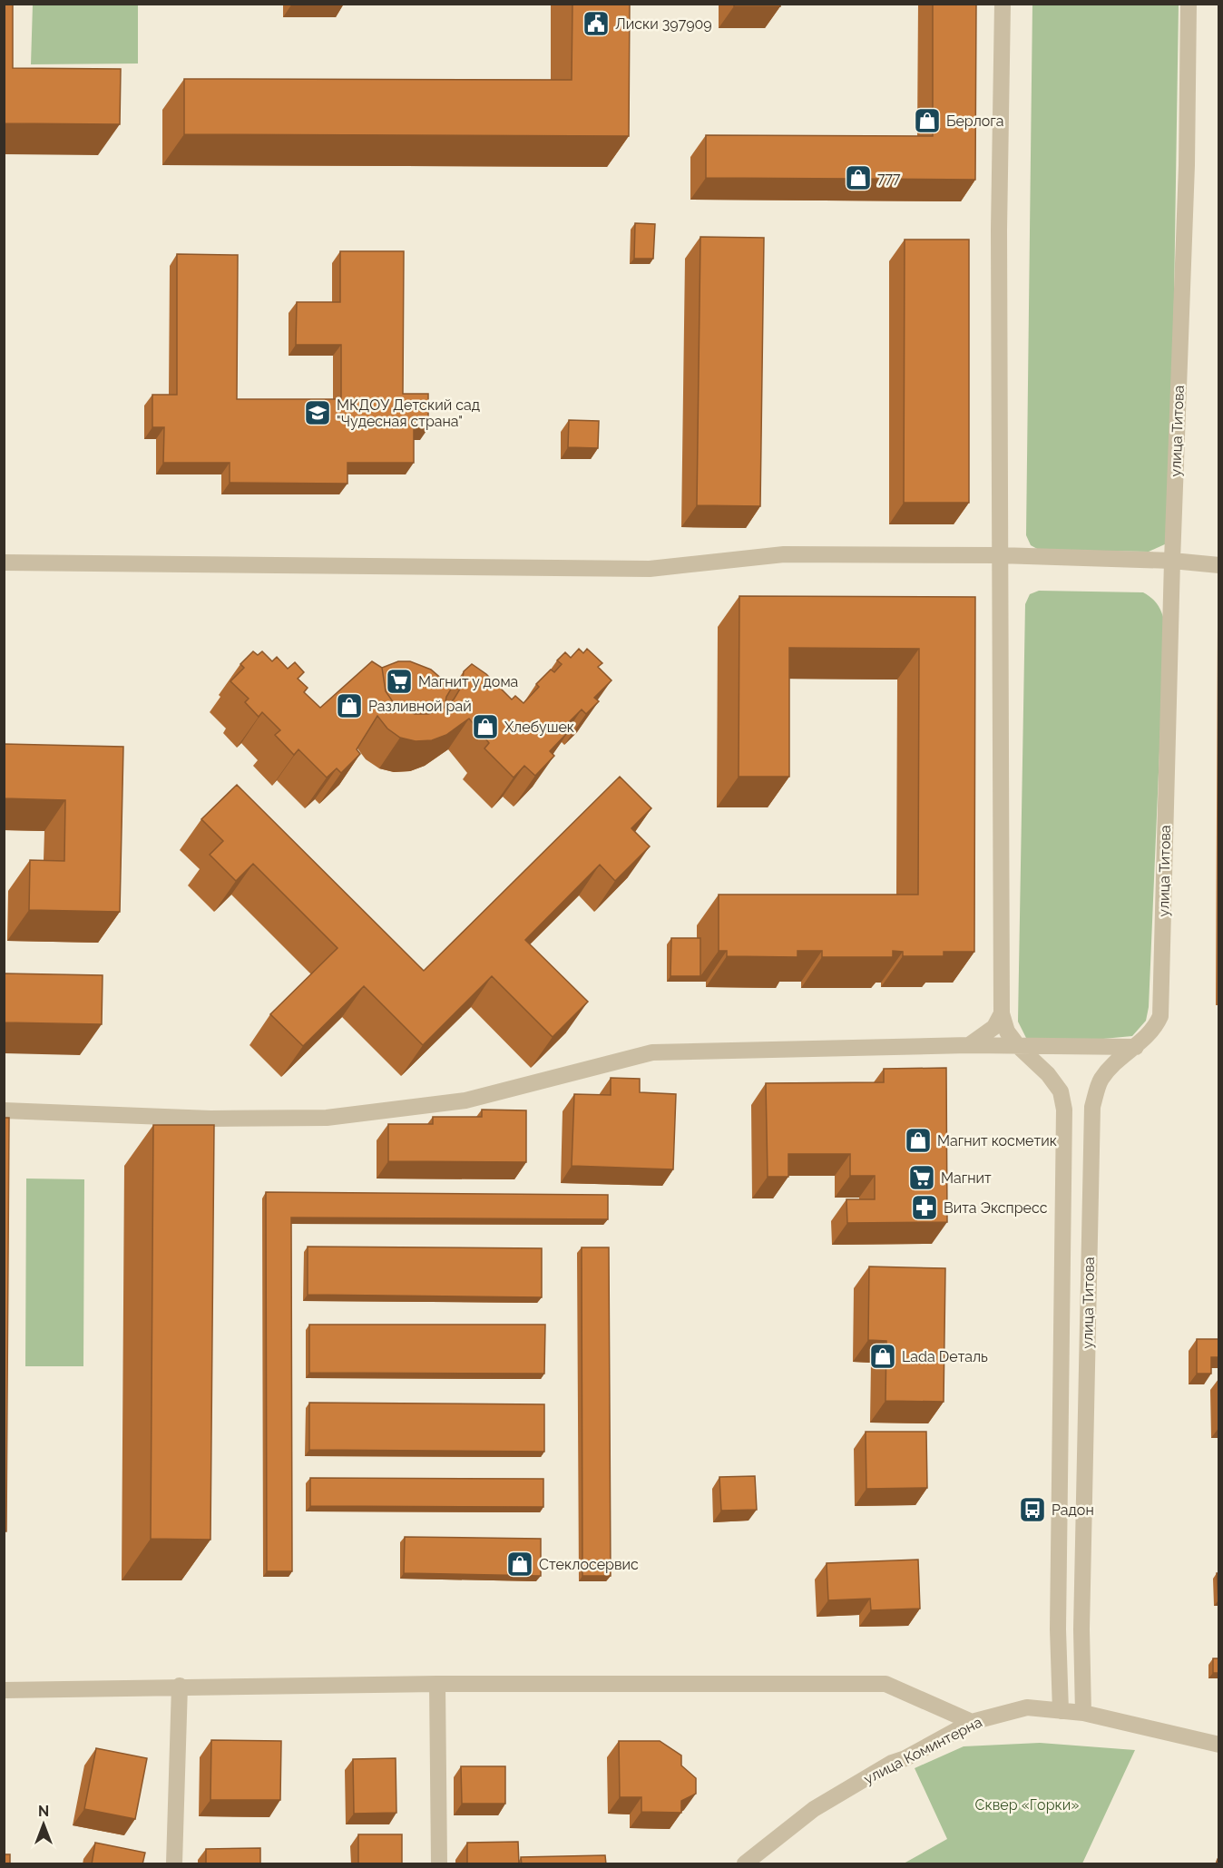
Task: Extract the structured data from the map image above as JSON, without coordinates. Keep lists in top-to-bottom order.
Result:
{
  "streets": {
    "street": ["улица Титова", "улица Коминтерна"]
  },
  "crossings": [
    ["улица Титова", "улица Коминтерна"]
  ],
  "parks": ["Сквер «Горки»"],
  "places": {
    "public building": ["Лиски 397909"],
    "shop": [
      "Берлога",
      "777",
      "Разливной рай",
      "Хлебушек",
      "Магнит косметик",
      "Lada Dеталь",
      "Стеклосервис"
    ],
    "school or university": ["МКДОУ Детский сад \"Чудесная страна\""],
    "supermarket": ["Магнит у дома", "Магнит"],
    "pharmacy": ["Вита Экспресс"],
    "bus stop": ["Радон"]
  },
  "north": "top"
}
